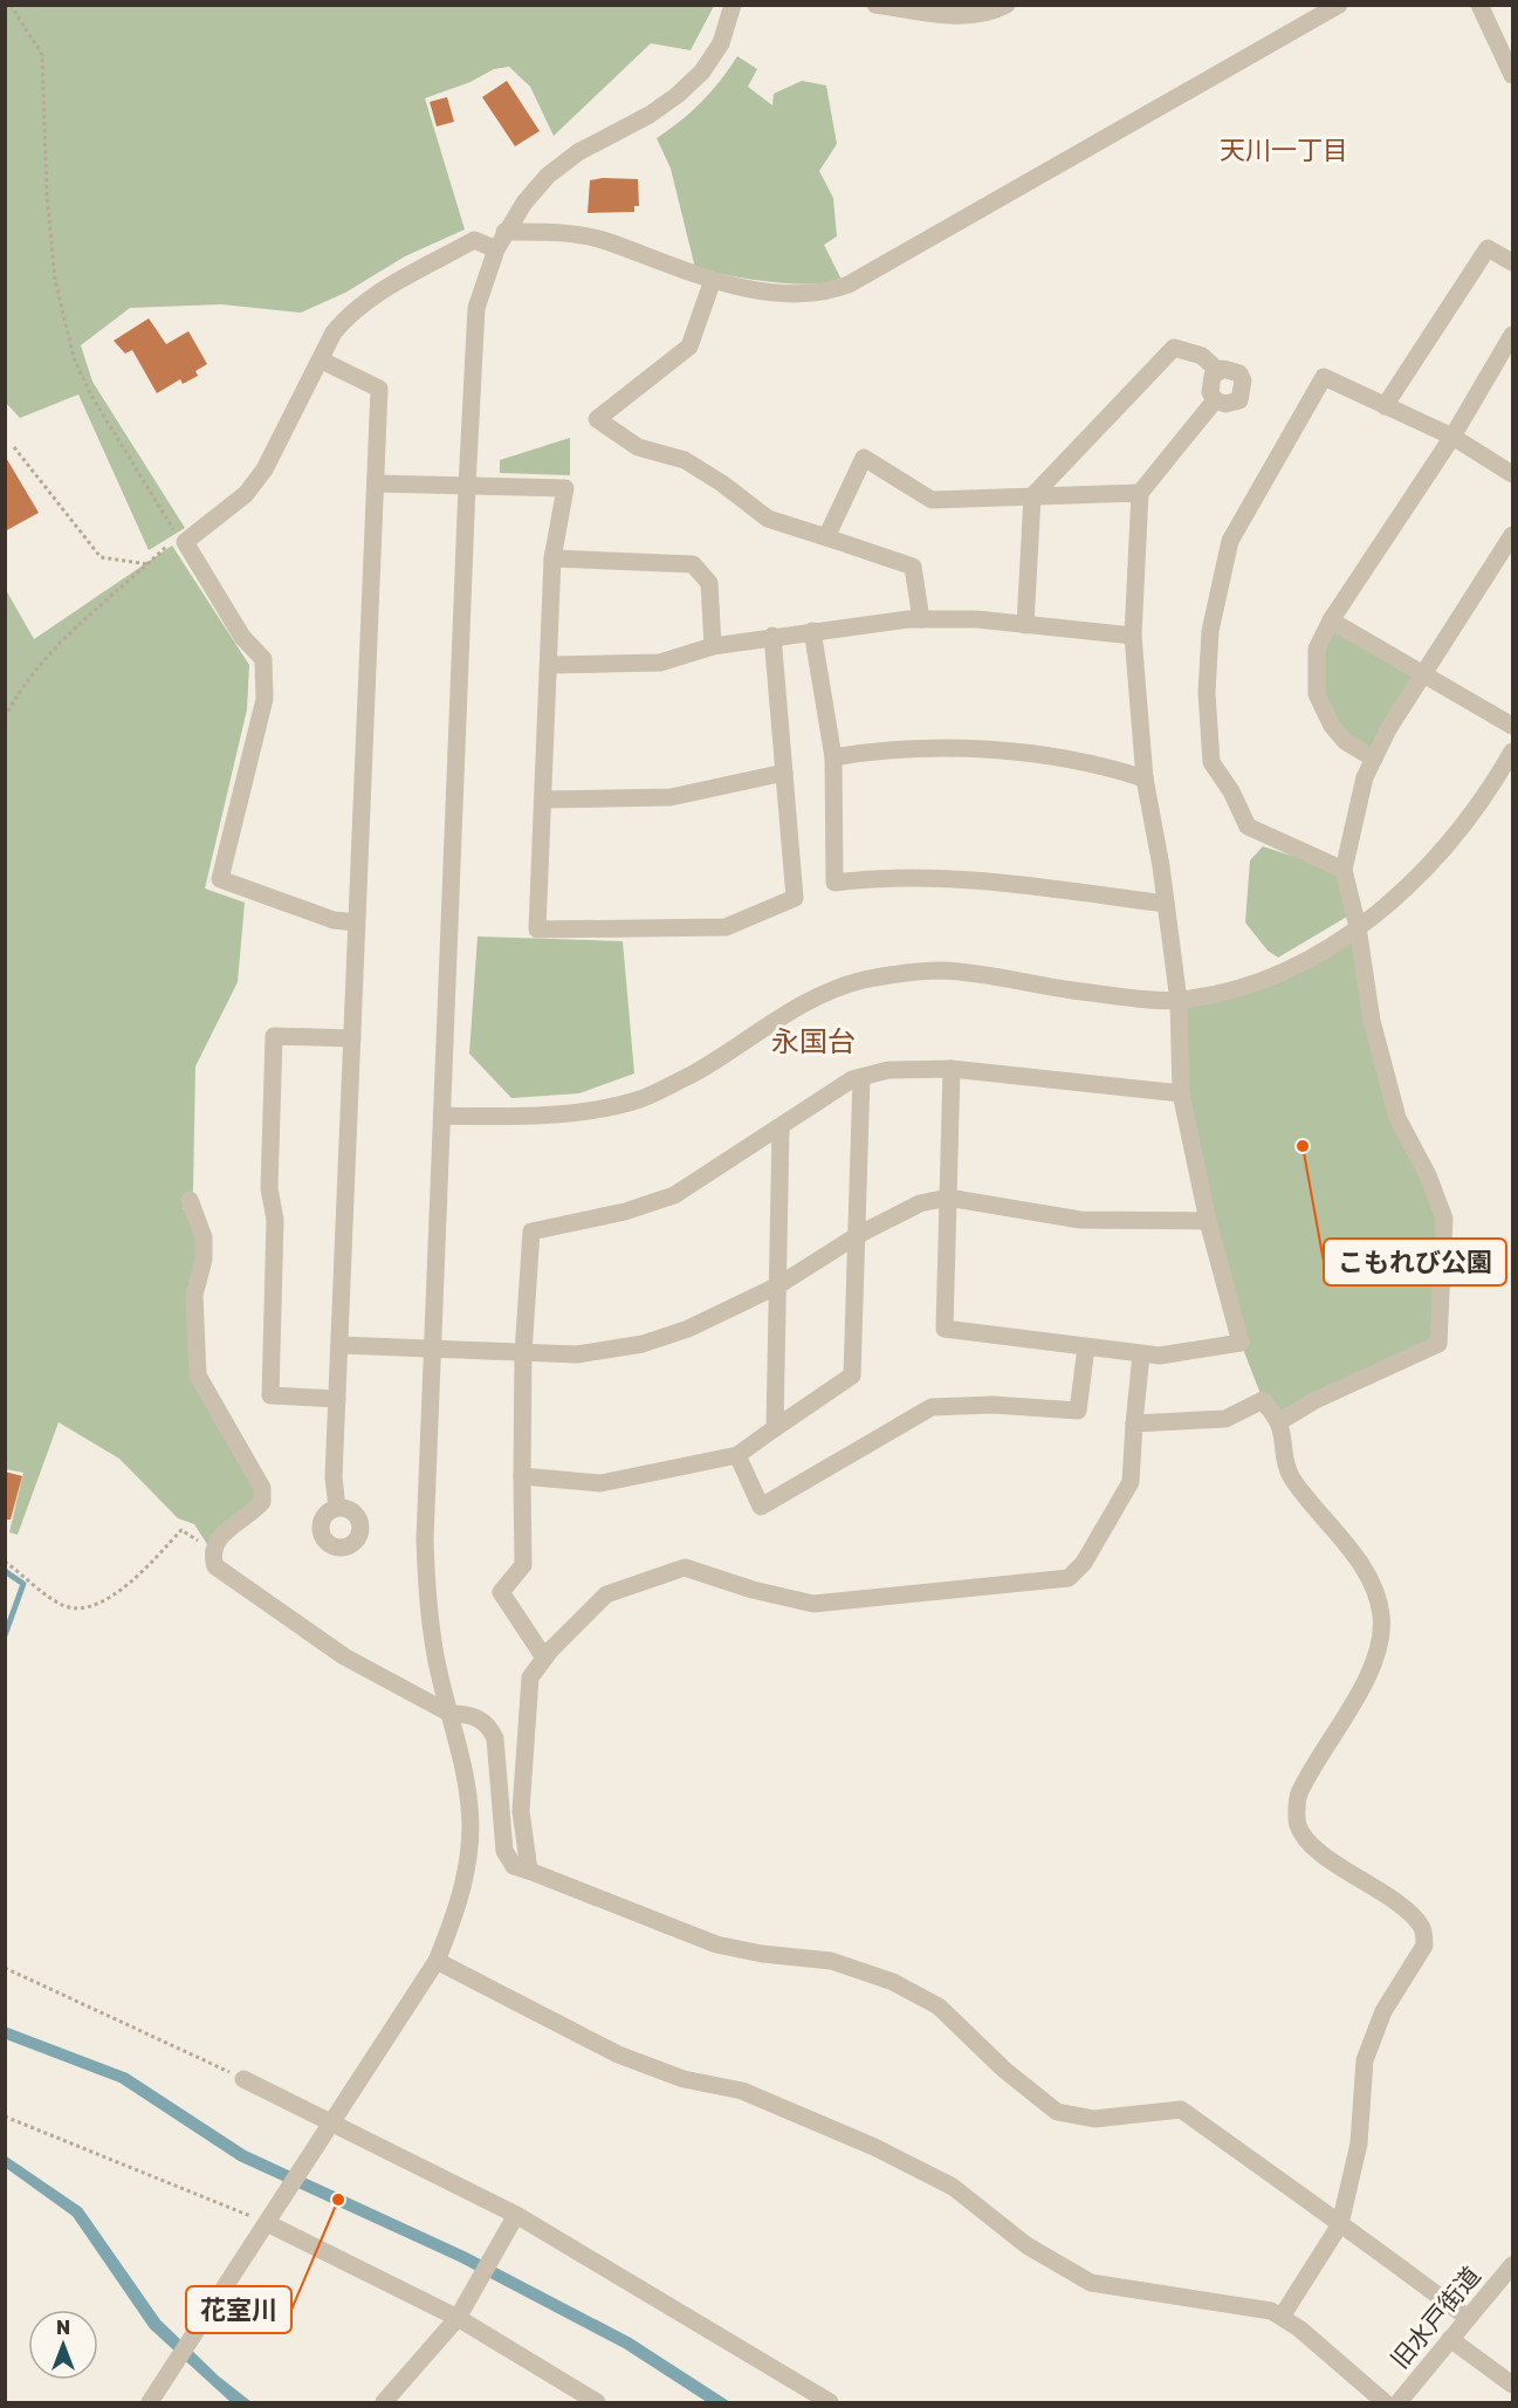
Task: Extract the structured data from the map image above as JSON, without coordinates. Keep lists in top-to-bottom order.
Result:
{
  "streets": {
    "street": ["旧水戸街道"]
  },
  "districts": ["天川一丁目", "永国台"],
  "places": ["こもれび公園", "花室川"],
  "north": "top"
}
